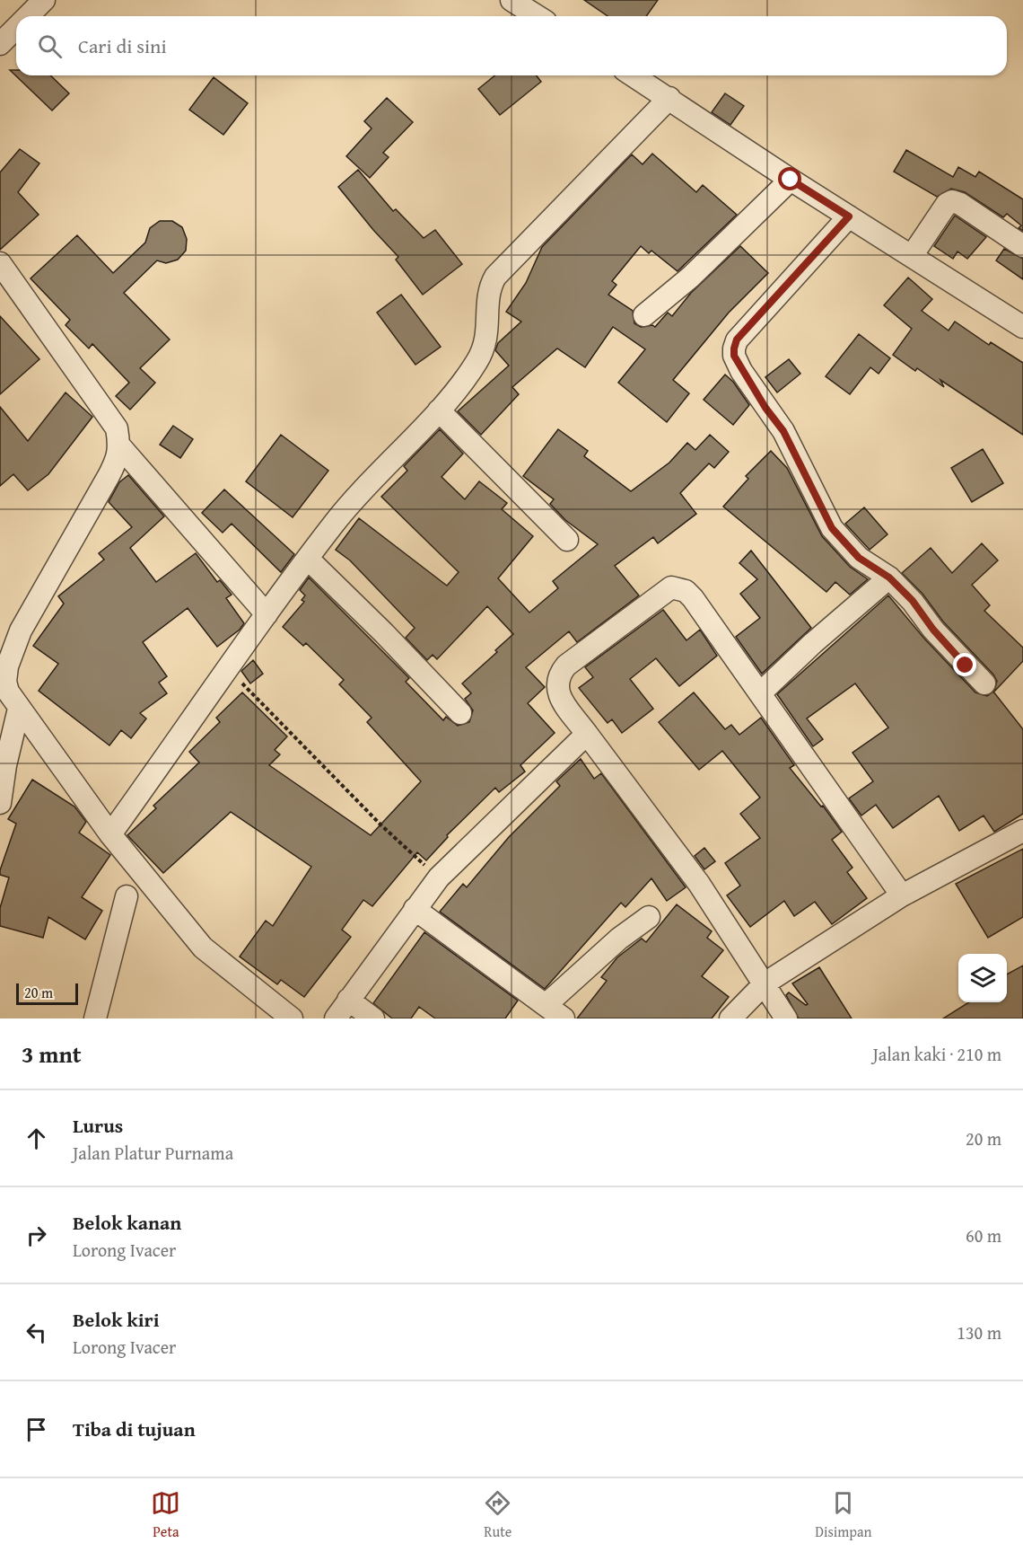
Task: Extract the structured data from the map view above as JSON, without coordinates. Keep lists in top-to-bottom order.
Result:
{
  "scale_bar": "20 m",
  "page": {
    "search": "Cari di sini",
    "scale": "20 m",
    "heading": ["3 mnt", "Jalan kaki · 210 m"],
    "list": [
      ["Lurus", "Jalan Platur Purnama", "20 m"],
      ["Belok kanan", "Lorong Ivacer", "60 m"],
      ["Belok kiri", "Lorong Ivacer", "130 m"],
      "Tiba di tujuan"
    ],
    "nav": ["Peta", "Rute", "Disimpan"]
  }
}
